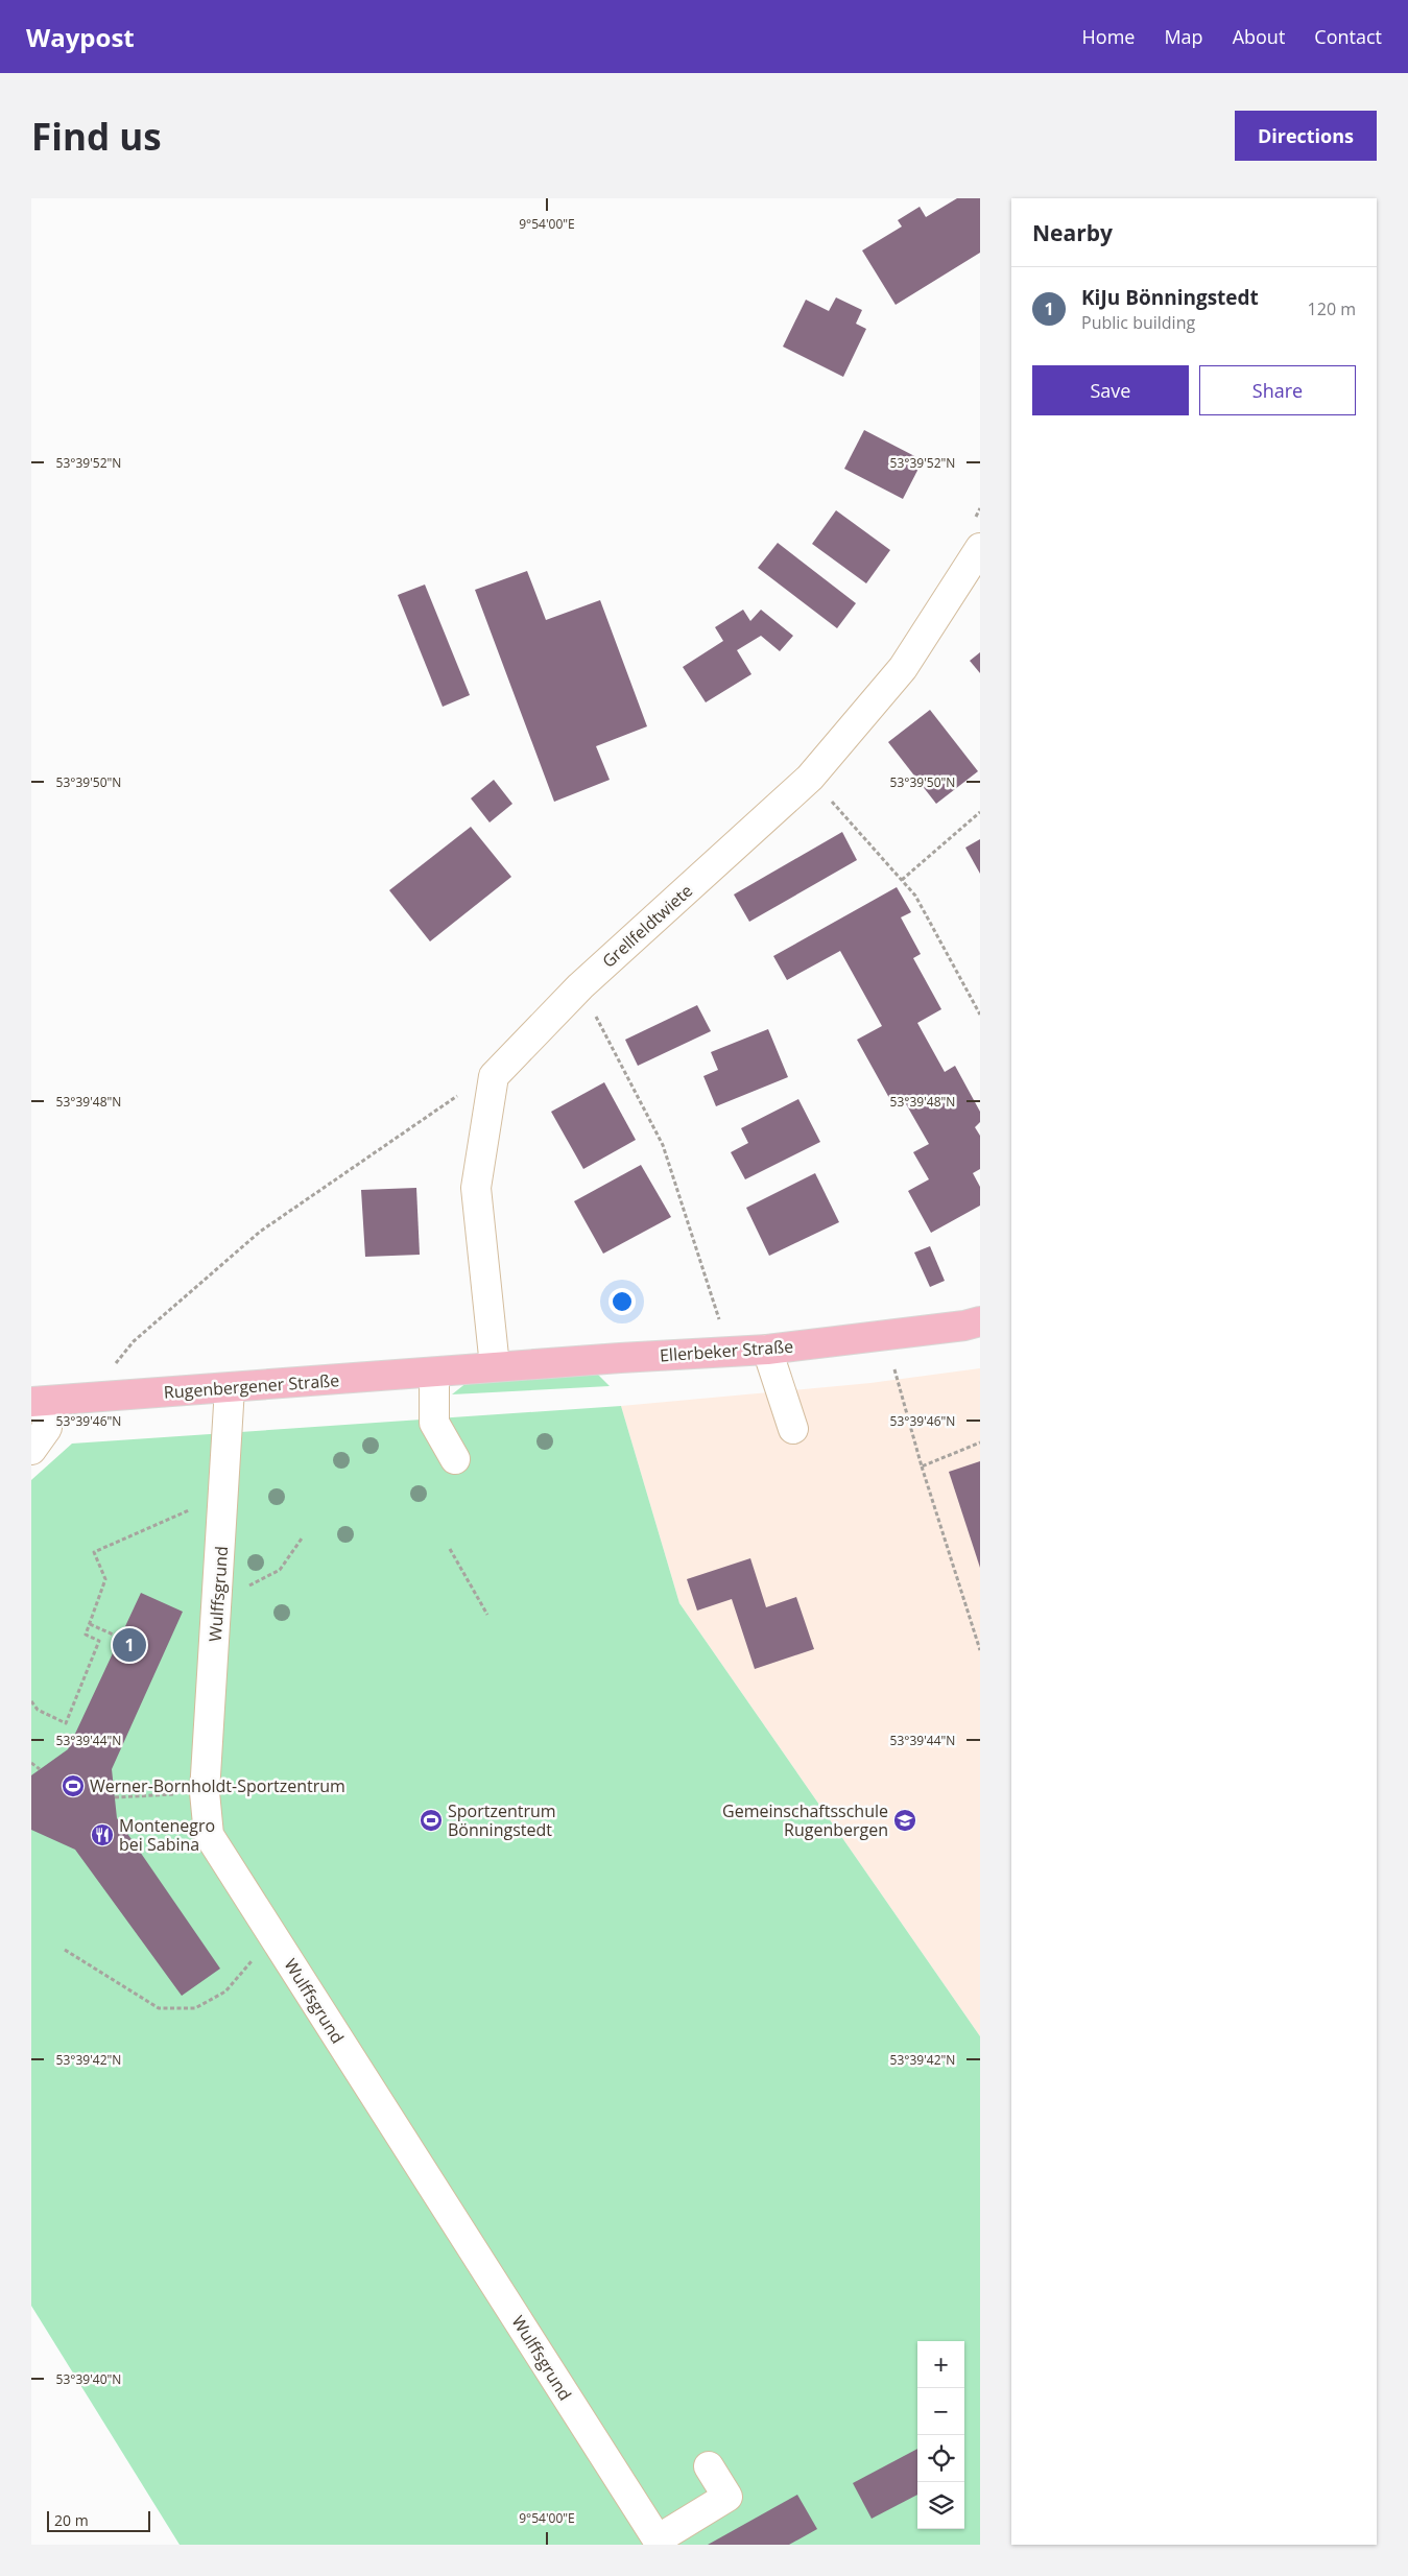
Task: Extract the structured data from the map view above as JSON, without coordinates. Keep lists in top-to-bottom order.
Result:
{
  "streets": {
    "main road": ["Ellerbeker Straße", "Rugenbergener Straße"],
    "street": ["Grellfeldtwiete", "Wulffsgrund"]
  },
  "crossings": [
    ["Grellfeldtwiete", "Ellerbeker Straße"],
    ["Grellfeldtwiete", "Rugenbergener Straße"],
    ["Ellerbeker Straße", "Rugenbergener Straße"],
    ["Rugenbergener Straße", "Wulffsgrund"]
  ],
  "places": {
    "sports": ["Werner-Bornholdt-Sportzentrum", "Sportzentrum Bönningstedt"],
    "school or university": ["Gemeinschaftsschule Rugenbergen"],
    "restaurant": ["Montenegro bei Sabina"]
  },
  "scale_bar": "20 m",
  "page": {
    "header": "Waypost",
    "nav": [
      "Home",
      "Map",
      "About",
      "Contact"
    ],
    "buttons": [
      "Directions",
      ["Save", "Share"]
    ],
    "title": "Find us",
    "heading": "Nearby",
    "list": [
      {
        "mark": "1",
        "name": "KiJu Bönningstedt",
        "note": "Public building",
        "value": "120 m"
      }
    ],
    "pins": "1",
    "map_buttons": ["+", "−"],
    "scale": "20 m"
  },
  "coordinates": [
    "9°54'00\"E",
    "53°39'52\"N",
    "53°39'50\"N",
    "53°39'48\"N",
    "53°39'46\"N",
    "53°39'44\"N",
    "53°39'42\"N",
    "53°39'40\"N"
  ]
}
